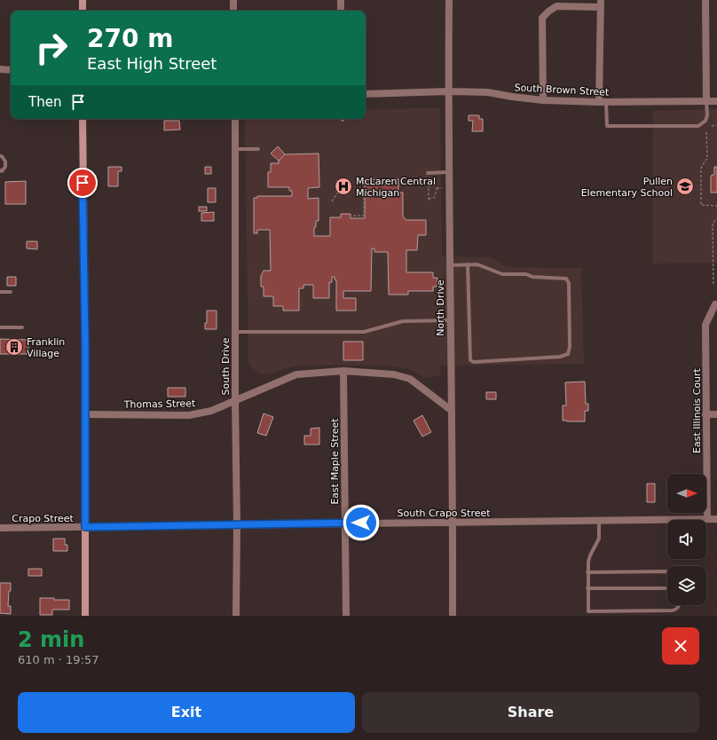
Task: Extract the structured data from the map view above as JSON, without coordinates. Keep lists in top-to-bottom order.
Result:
{
  "streets": {
    "street": [
      "South Brown Street",
      "North Drive",
      "South Drive",
      "Thomas Street",
      "East Illinois Court",
      "East Maple Street",
      "South Crapo Street",
      "Crapo Street"
    ]
  },
  "crossings": [
    ["South Brown Street", "North Drive"],
    ["North Drive", "Thomas Street"],
    ["North Drive", "South Crapo Street"],
    ["South Drive", "Thomas Street"],
    ["South Drive", "South Crapo Street"],
    ["Thomas Street", "East Maple Street"],
    ["East Illinois Court", "South Crapo Street"],
    ["East Maple Street", "South Crapo Street"],
    ["South Crapo Street", "Crapo Street"]
  ],
  "places": {
    "hospital": ["McLaren Central Michigan"],
    "school or university": ["Pullen Elementary School"],
    "building": ["Franklin Village"]
  },
  "north": "right",
  "page": {
    "turn": ["270 m", "East High Street"],
    "then": "Then",
    "heading": ["2 min", "610 m · 19:57"],
    "buttons": ["Exit", "Share"]
  }
}
